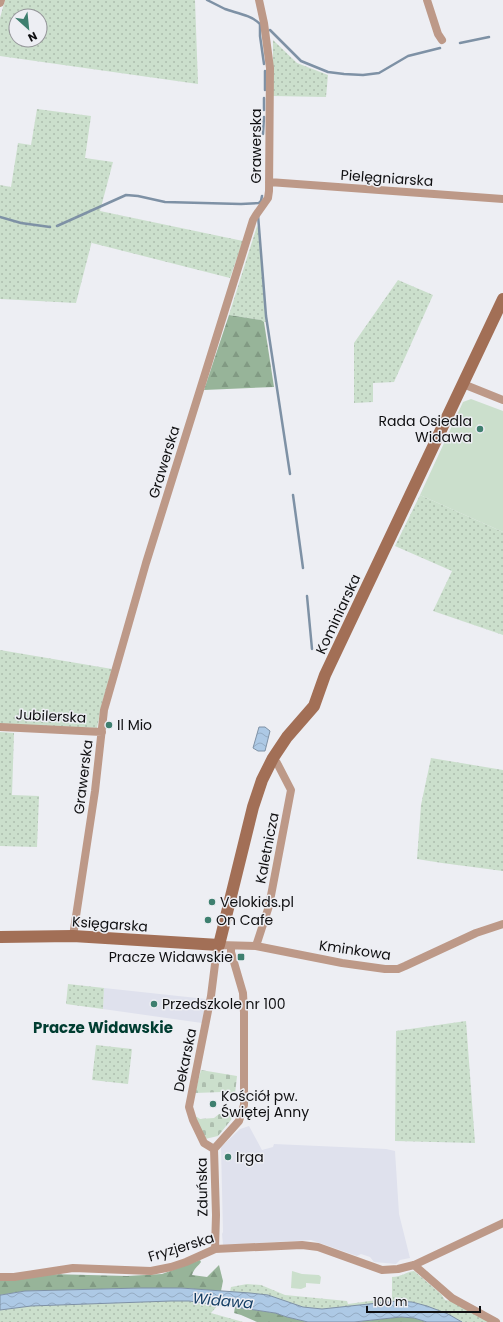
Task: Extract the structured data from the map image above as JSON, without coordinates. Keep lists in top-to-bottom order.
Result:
{
  "streets": {
    "street": [
      "Grawerska",
      "Pielęgniarska",
      "Kominiarska",
      "Jubilerska",
      "Kaletnicza",
      "Księgarska",
      "Kminkowa",
      "Dekarska",
      "Zduńska",
      "Fryzjerska"
    ]
  },
  "crossings": [
    ["Grawerska", "Pielęgniarska"],
    ["Grawerska", "Jubilerska"],
    ["Grawerska", "Księgarska"],
    ["Kominiarska", "Kaletnicza"],
    ["Kominiarska", "Księgarska"],
    ["Kominiarska", "Kminkowa"],
    ["Kominiarska", "Dekarska"],
    ["Kaletnicza", "Kminkowa"],
    ["Księgarska", "Kminkowa"],
    ["Księgarska", "Dekarska"],
    ["Kminkowa", "Dekarska"],
    ["Kminkowa", "Zduńska"],
    ["Dekarska", "Zduńska"],
    ["Zduńska", "Fryzjerska"]
  ],
  "districts": ["Pracze Widawskie"],
  "water": ["Widawa"],
  "places": {
    "other": [
      "Rada Osiedla Widawa",
      "Il Mio",
      "Velokids.pl",
      "On Cafe",
      "Przedszkole nr 100",
      "Kościół pw. Świętej Anny",
      "Irga"
    ],
    "transit": ["Pracze Widawskie"]
  },
  "scale_bar": "100 m",
  "north": "bottom right"
}
